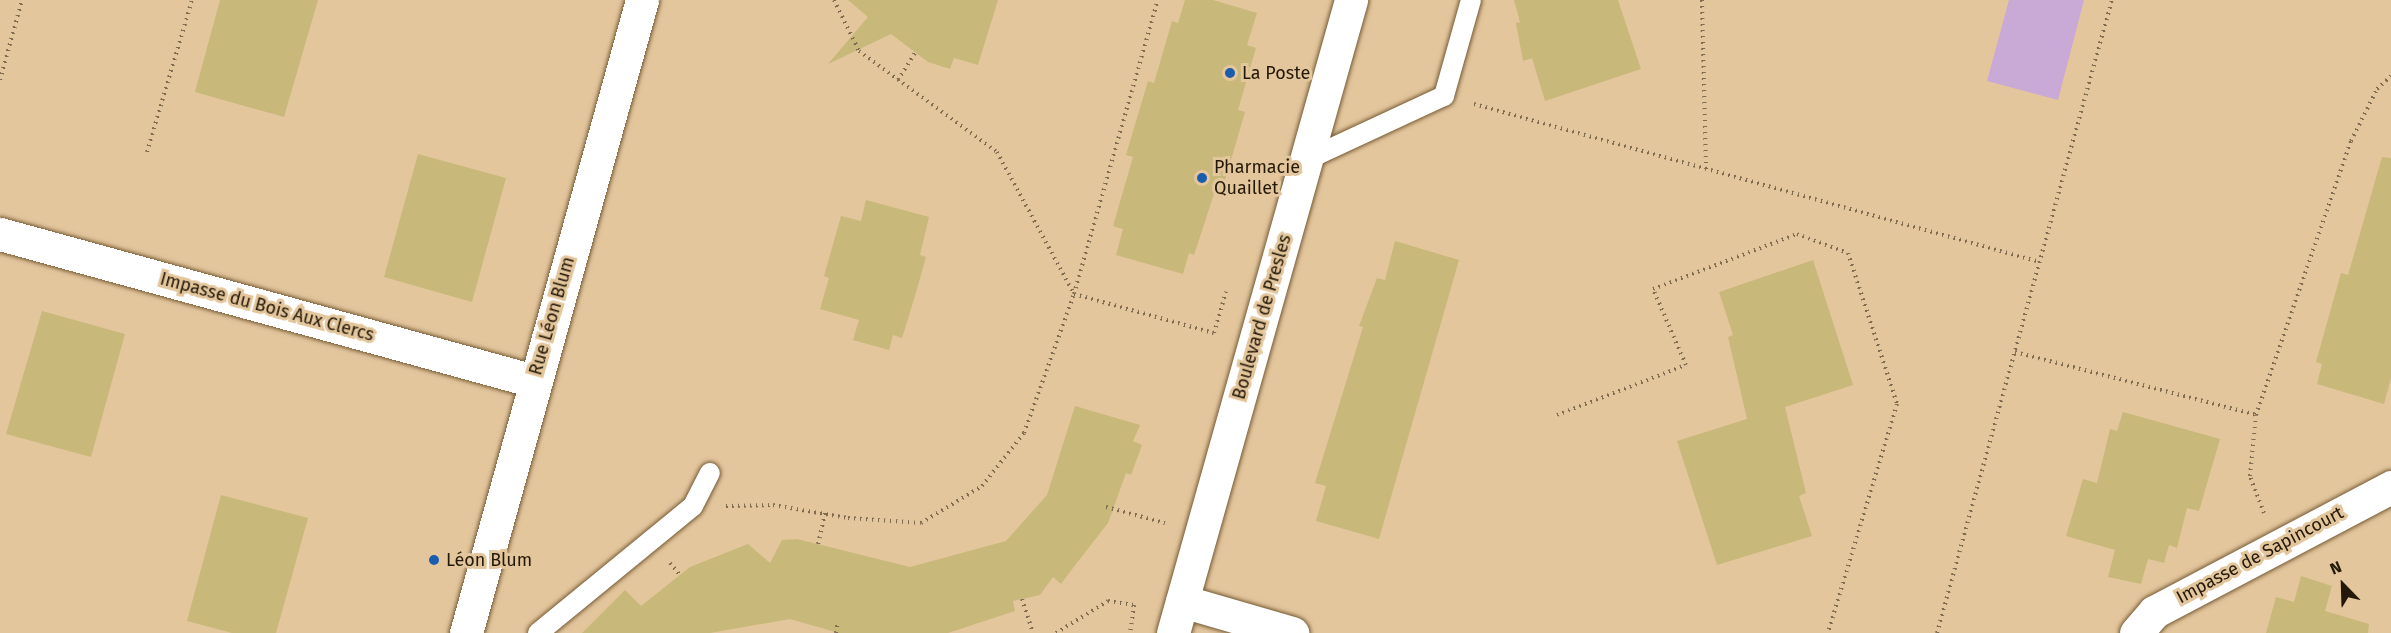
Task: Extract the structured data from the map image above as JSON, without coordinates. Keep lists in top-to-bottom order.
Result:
{
  "streets": {
    "street": [
      "Impasse du Bois Aux Clercs",
      "Rue Léon Blum",
      "Boulevard de Presles",
      "Impasse de Sapincourt"
    ]
  },
  "crossings": [
    ["Impasse du Bois Aux Clercs", "Rue Léon Blum"]
  ],
  "places": ["La Poste", "Pharmacie Quaillet", "Léon Blum"],
  "north": "top left"
}
